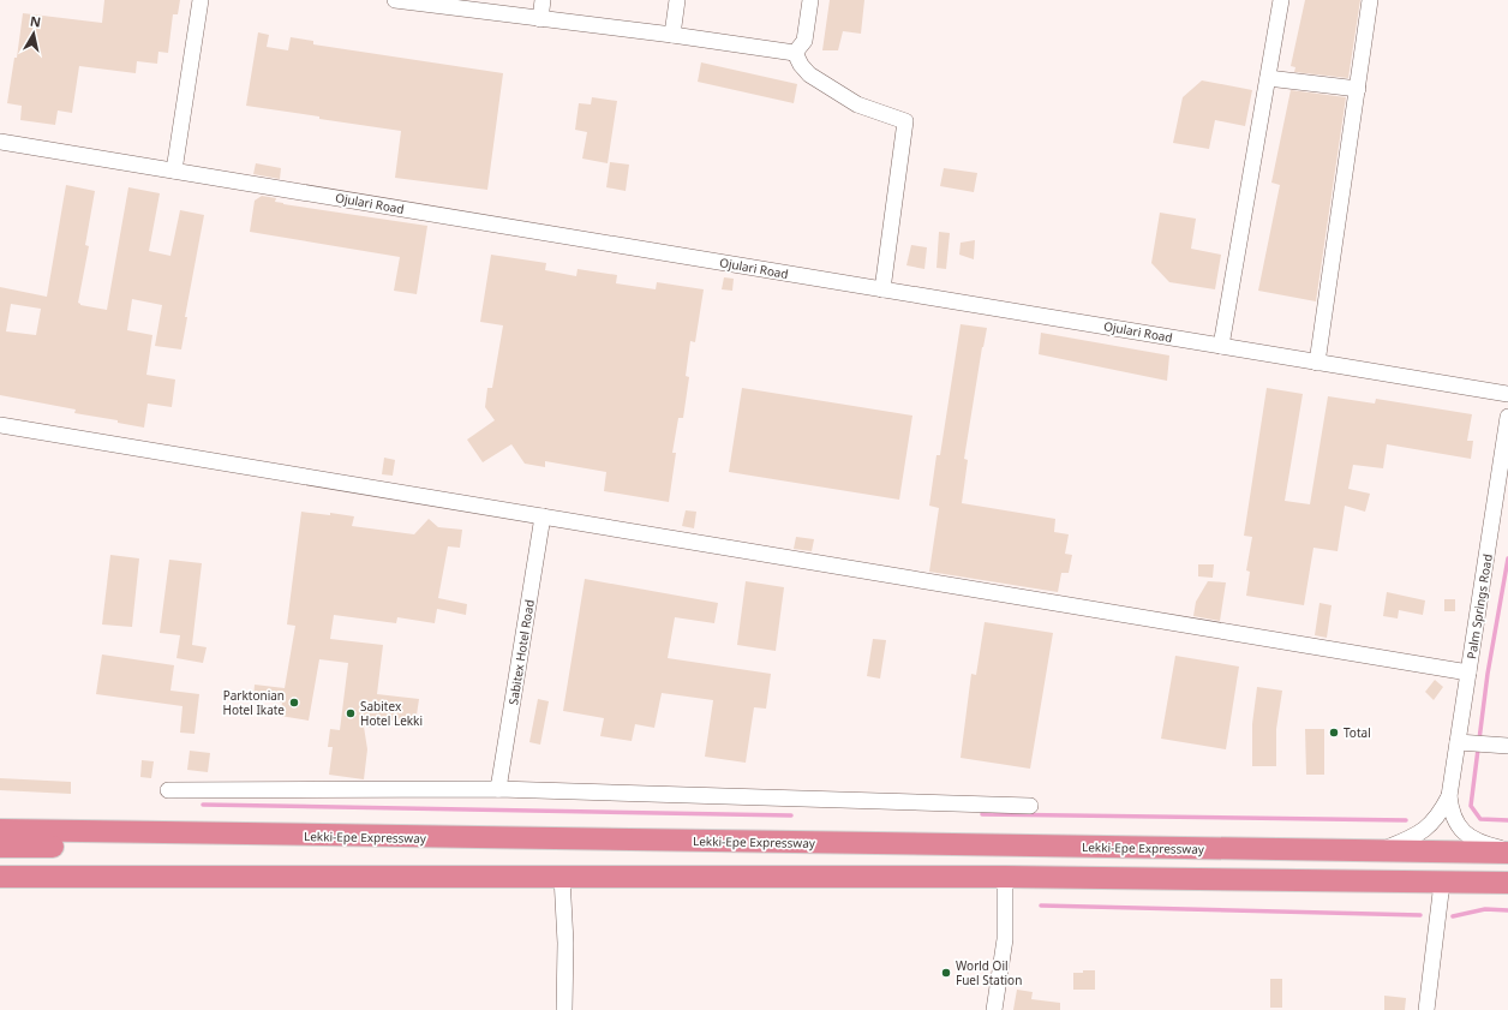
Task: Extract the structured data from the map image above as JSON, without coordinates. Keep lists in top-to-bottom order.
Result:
{
  "streets": {
    "highway": ["Lekki-Epe Expressway"],
    "street": ["Ojulari Road", "Palm Springs Road", "Sabitex Hotel Road"]
  },
  "crossings": [
    ["Palm Springs Road", "Lekki-Epe Expressway"]
  ],
  "places": [
    "Parktonian Hotel Ikate",
    "Sabitex Hotel Lekki",
    "Total",
    "World Oil Fuel Station"
  ],
  "north": "top"
}
